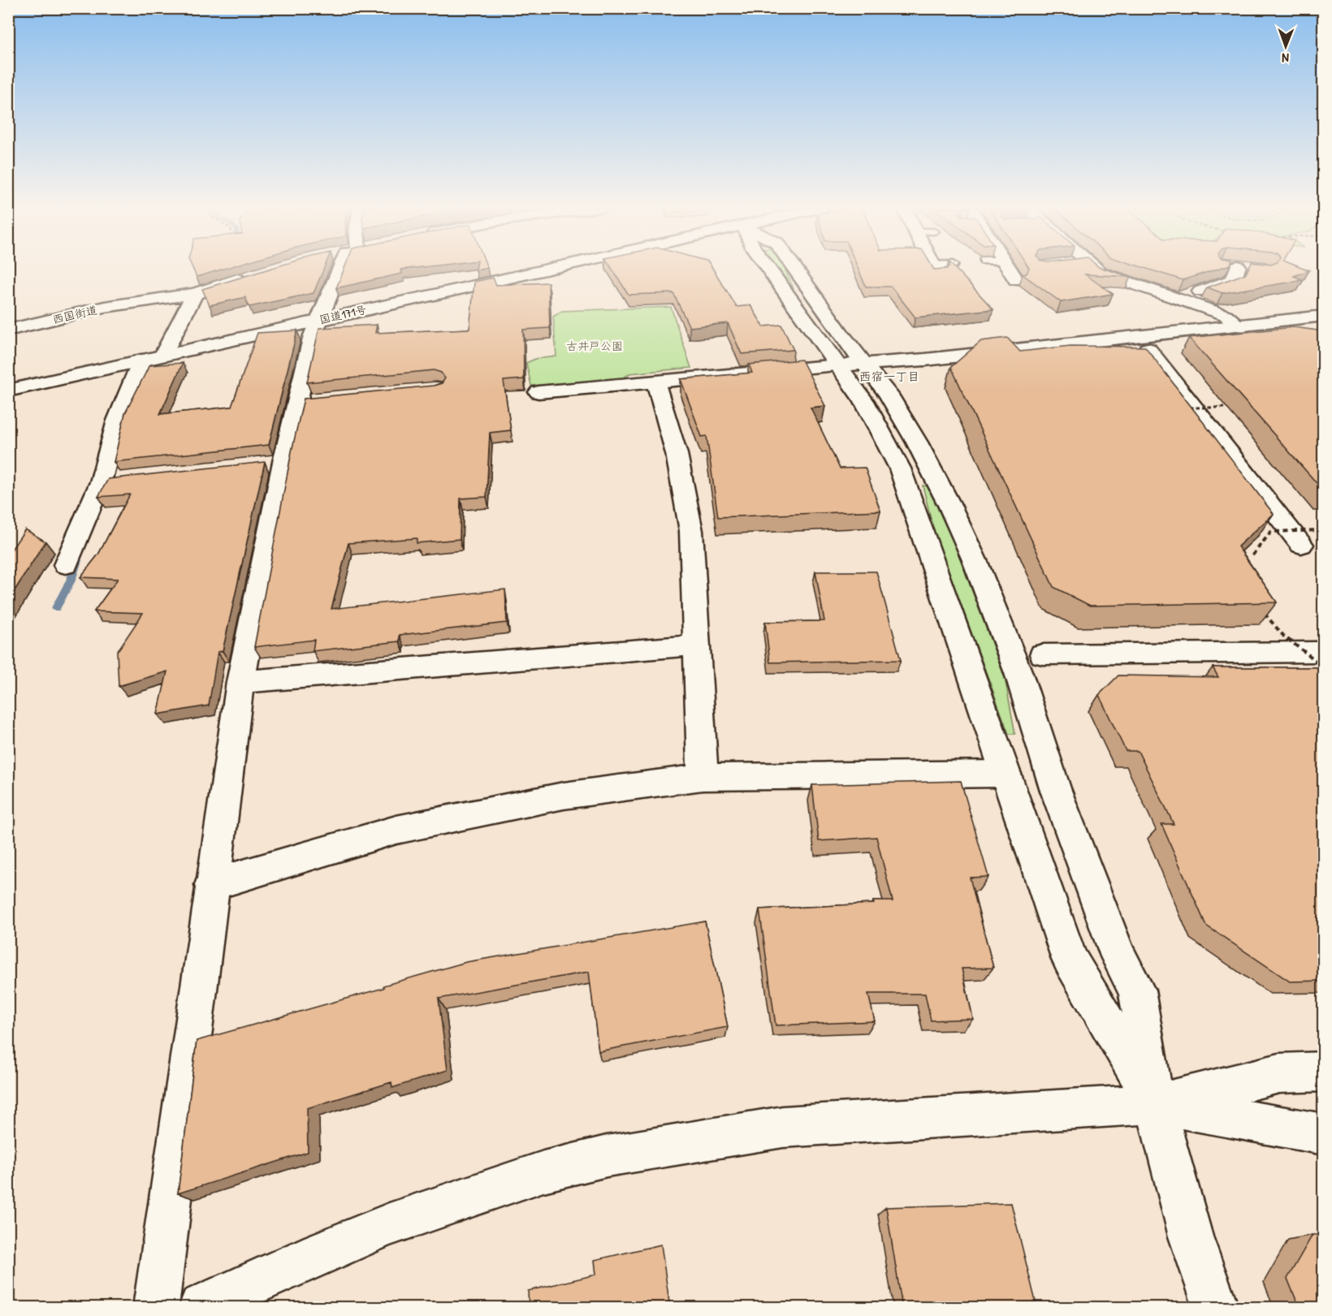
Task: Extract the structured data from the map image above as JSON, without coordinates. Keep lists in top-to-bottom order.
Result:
{
  "streets": {
    "main road": ["西国街道", "国道171号"]
  },
  "districts": ["西宿一丁目"],
  "parks": ["古井戸公園"],
  "north": "bottom"
}
